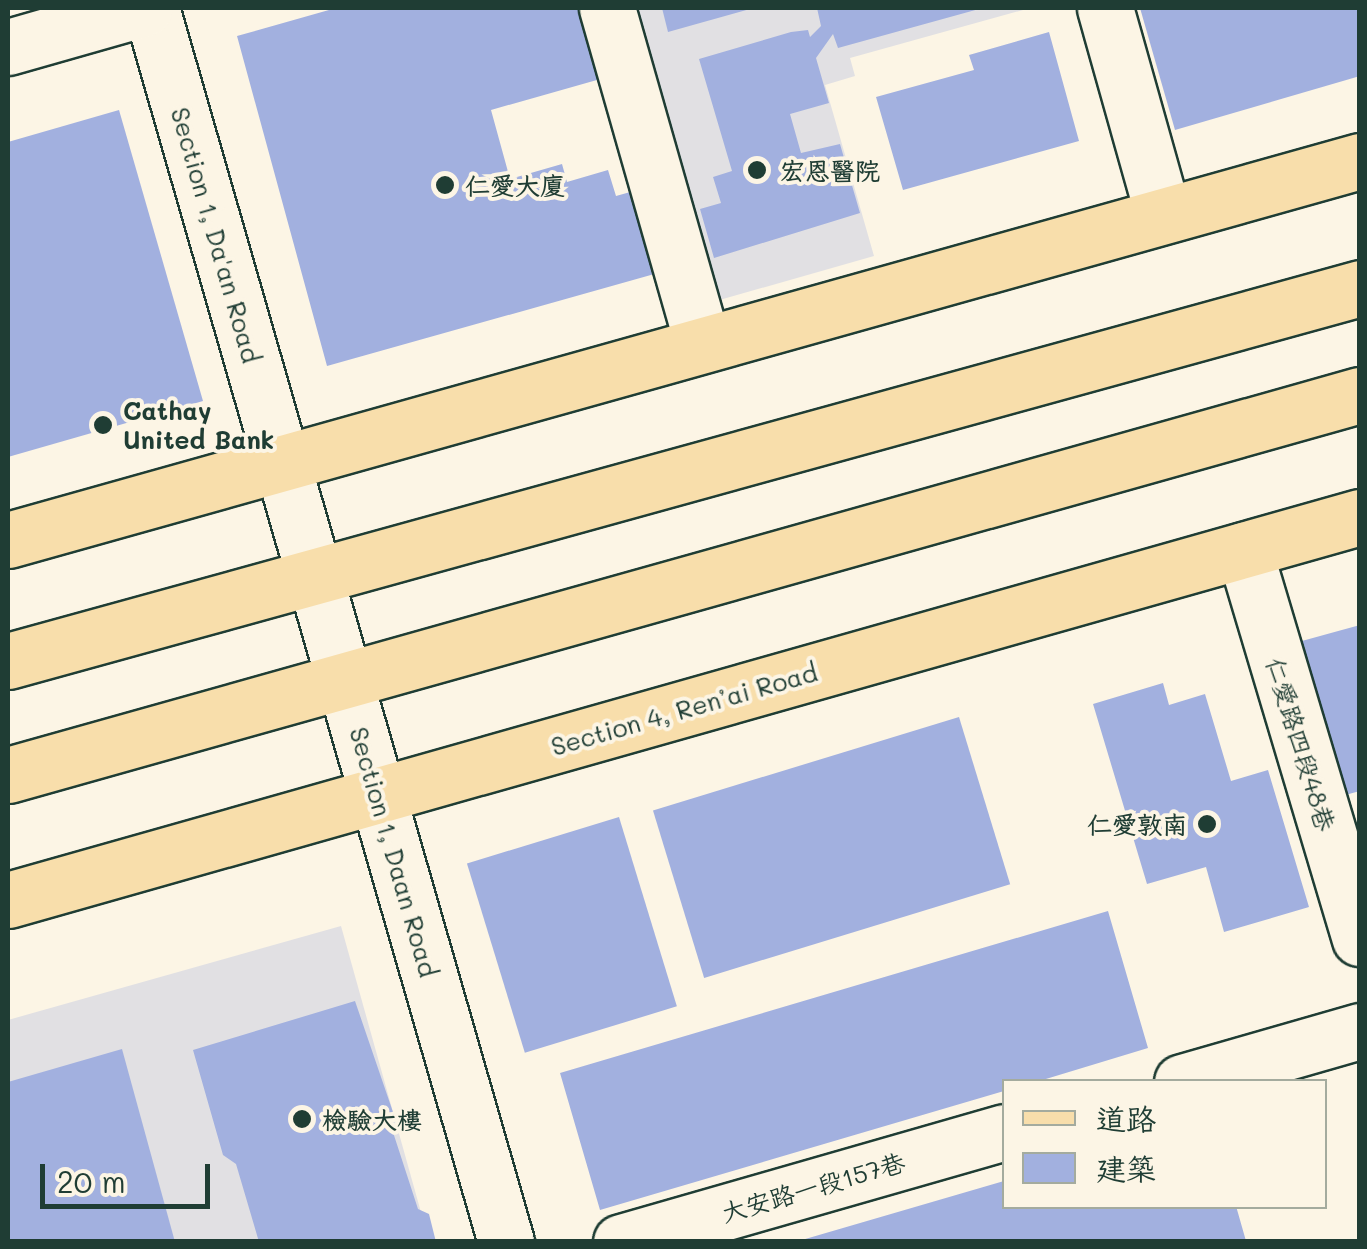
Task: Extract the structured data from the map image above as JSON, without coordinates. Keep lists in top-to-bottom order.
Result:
{
  "streets": {
    "main road": ["Section 4, Ren’ai Road"],
    "street": [
      "Section 1, Da'an Road",
      "仁愛路四段48巷",
      "Section 1, Daan Road",
      "大安路一段157巷"
    ]
  },
  "crossings": [
    ["Section 1, Da'an Road", "Section 1, Daan Road"],
    ["Section 4, Ren’ai Road", "仁愛路四段48巷"],
    ["Section 4, Ren’ai Road", "Section 1, Daan Road"]
  ],
  "places": [
    "宏恩醫院",
    "仁愛大廈",
    "Cathay United Bank",
    "仁愛敦南",
    "檢驗大樓"
  ],
  "legend": ["道路", "建築"],
  "scale_bar": "20 m"
}
